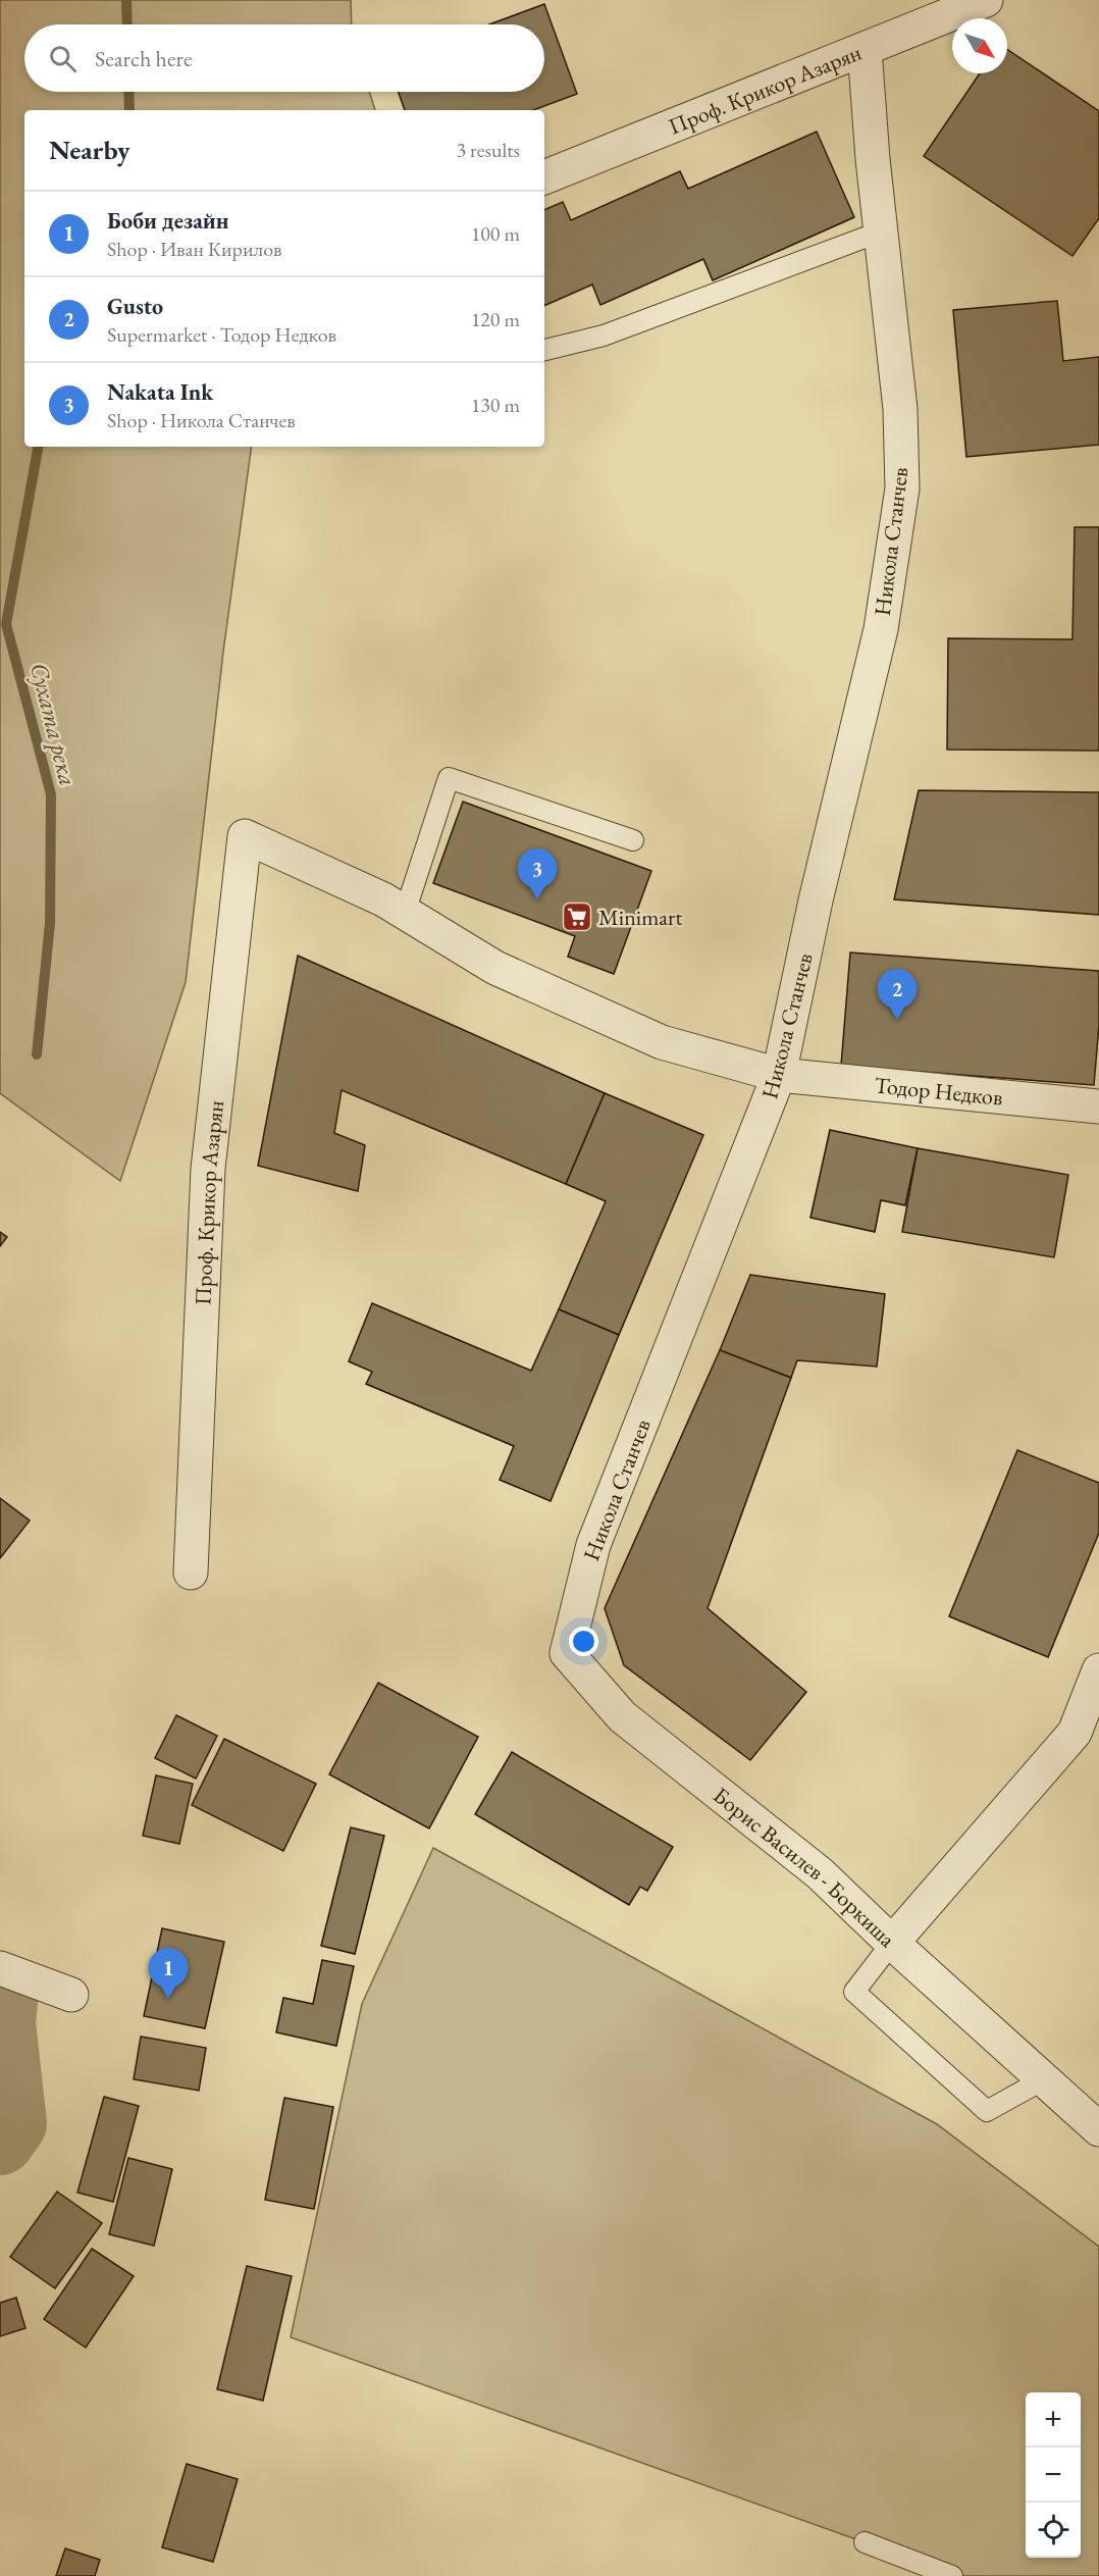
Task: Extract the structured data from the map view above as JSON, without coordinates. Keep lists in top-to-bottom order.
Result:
{
  "streets": {
    "street": [
      "Проф. Крикор Азарян",
      "Никола Станчев",
      "Тодор Недков",
      "Борис Василев - Боркиша"
    ]
  },
  "crossings": [
    ["Проф. Крикор Азарян", "Никола Станчев"],
    ["Проф. Крикор Азарян", "Тодор Недков"],
    ["Никола Станчев", "Тодор Недков"],
    ["Никола Станчев", "Борис Василев - Боркиша"]
  ],
  "water": ["Сухата река"],
  "places": {
    "supermarket": ["Minimart"]
  },
  "north": "bottom right",
  "page": {
    "search": "Search here",
    "heading": ["Nearby", "3 results"],
    "list": [
      {
        "mark": "1",
        "name": "Боби дезайн",
        "note": "Shop · Иван Кирилов",
        "value": "100 m"
      },
      {
        "mark": "2",
        "name": "Gusto",
        "note": "Supermarket · Тодор Недков",
        "value": "120 m"
      },
      {
        "mark": "3",
        "name": "Nakata Ink",
        "note": "Shop · Никола Станчев",
        "value": "130 m"
      }
    ],
    "pins": ["3", "2", "1"],
    "map_buttons": ["+", "−"]
  }
}
